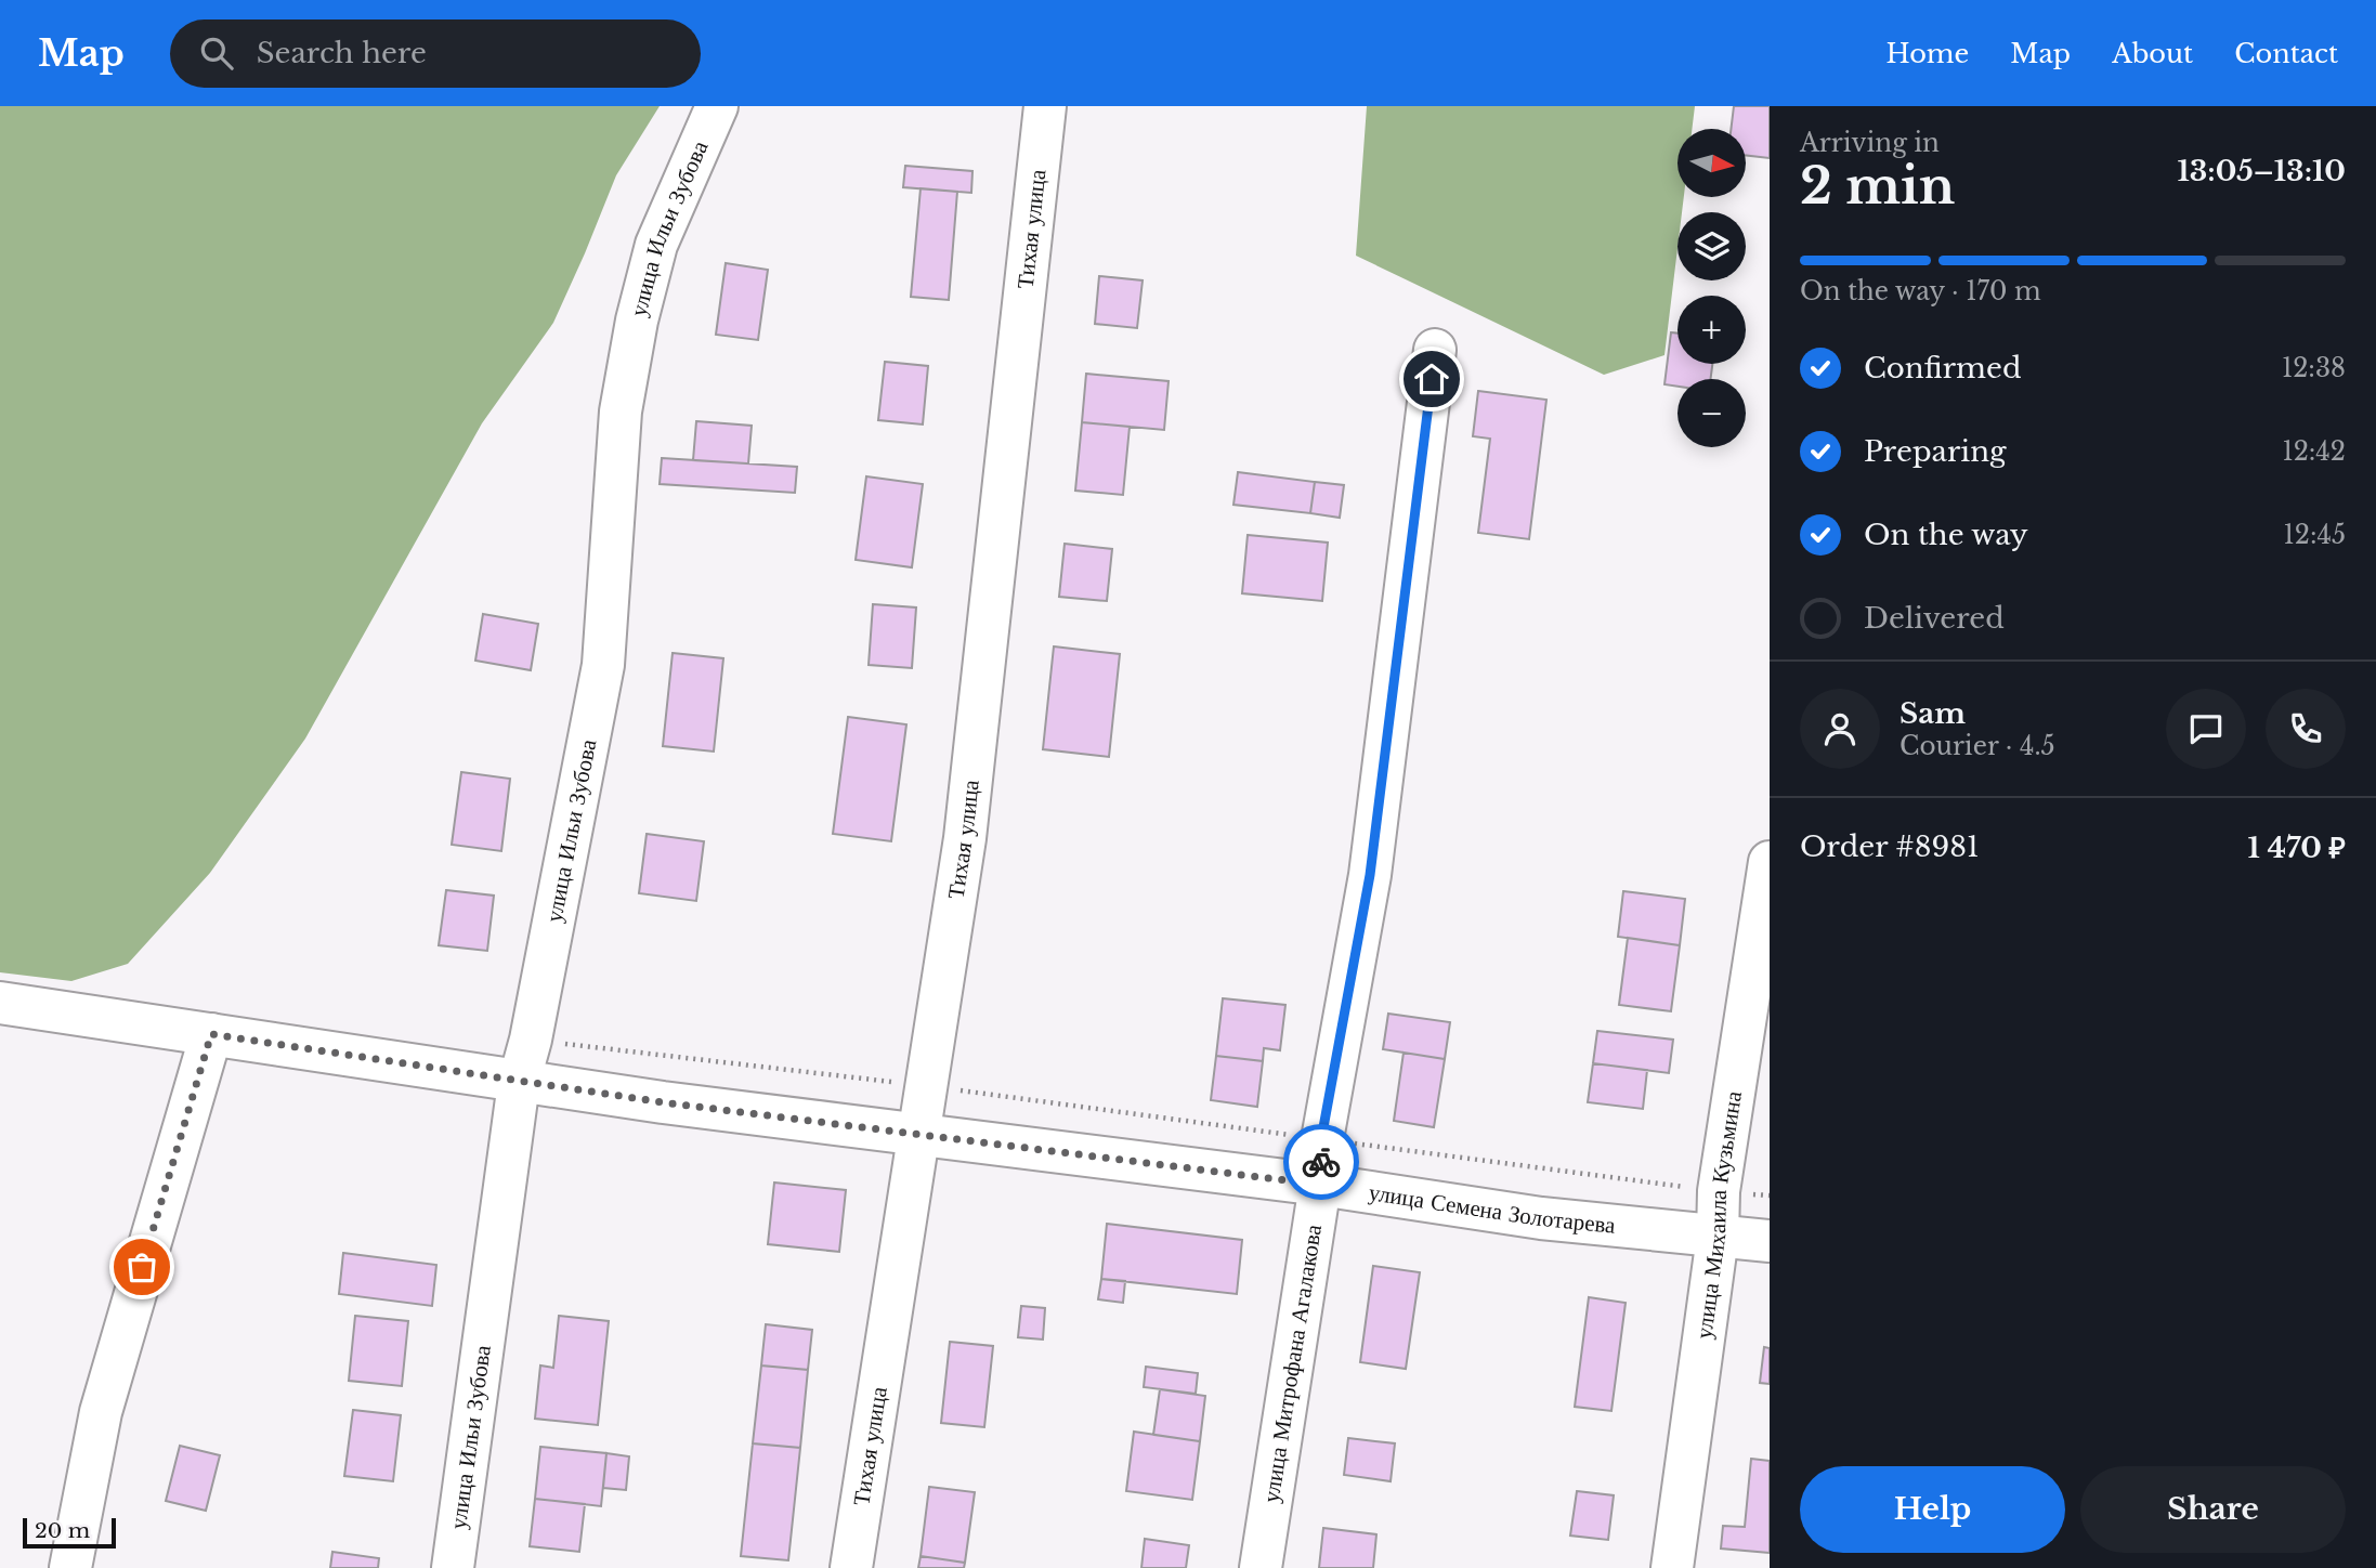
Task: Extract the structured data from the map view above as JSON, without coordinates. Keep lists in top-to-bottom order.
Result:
{
  "streets": {
    "street": [
      "Тихая улица",
      "улица Ильи Зубова",
      "улица Семена Золотарева",
      "улица Михаила Кузьмина",
      "улица Митрофана Агалакова"
    ]
  },
  "crossings": [
    ["Тихая улица", "улица Семена Золотарева"],
    ["улица Ильи Зубова", "улица Семена Золотарева"],
    ["улица Семена Золотарева", "улица Михаила Кузьмина"],
    ["улица Семена Золотарева", "улица Митрофана Агалакова"]
  ],
  "scale_bar": "20 m",
  "north": "right",
  "page": {
    "header": "Map",
    "search": "Search here",
    "nav": [
      "Home",
      "Map",
      "About",
      "Contact"
    ],
    "heading": ["2 min", "Arriving in", "13:05–13:10"],
    "panel": [
      "Sam",
      "Courier · 4.5",
      "Order #8981",
      "1 470 ₽"
    ],
    "map_buttons": ["+", "−"],
    "bar": "On the way · 170 m",
    "list": [
      ["Confirmed", "12:38"],
      ["Preparing", "12:42"],
      ["On the way", "12:45"],
      "Delivered"
    ],
    "buttons": ["Help", "Share"],
    "scale": "20 m"
  }
}
